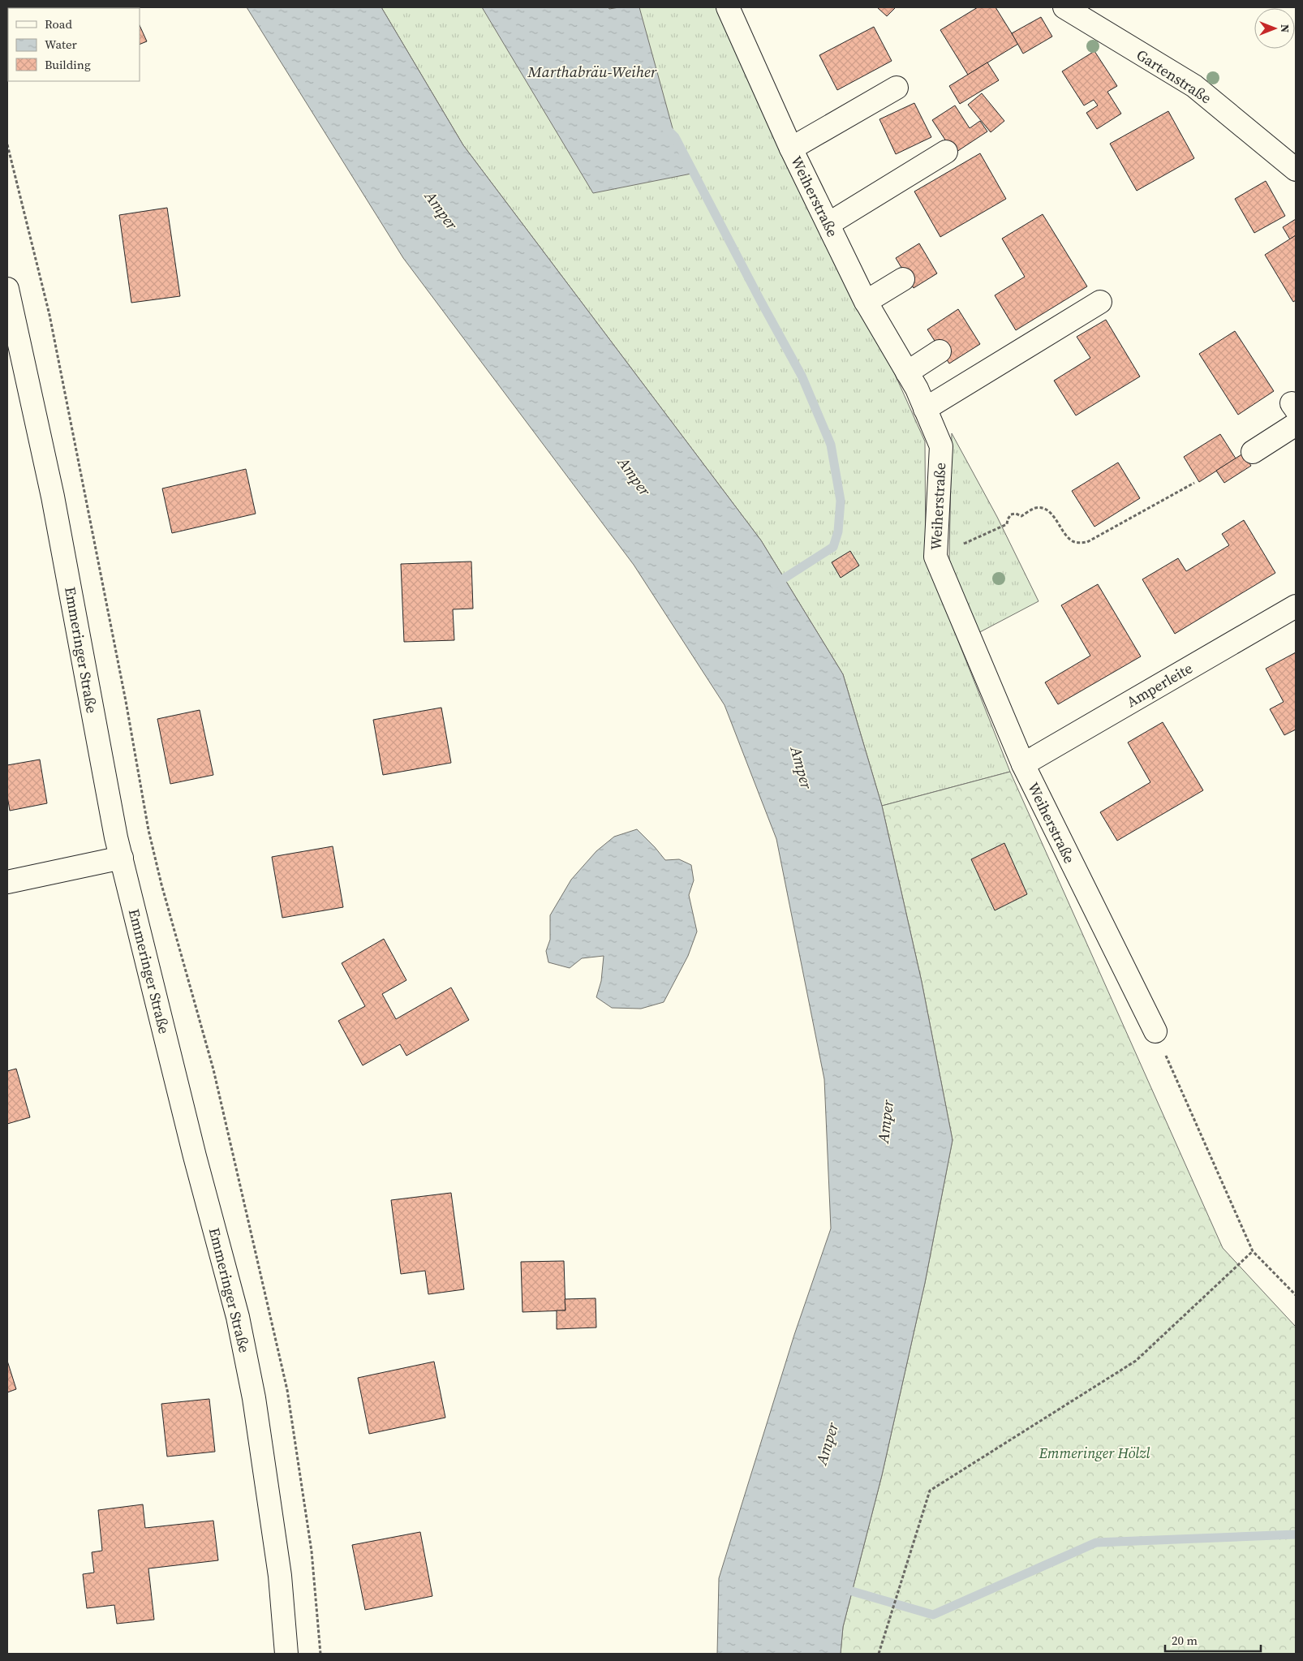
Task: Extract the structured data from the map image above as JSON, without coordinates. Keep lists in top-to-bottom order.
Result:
{
  "streets": {
    "street": [
      "Gartenstraße",
      "Weiherstraße",
      "Emmeringer Straße",
      "Amperleite"
    ]
  },
  "crossings": [
    ["Weiherstraße", "Amperleite"]
  ],
  "water": ["Marthabräu-Weiher", "Amper"],
  "parks": ["Emmeringer Hölzl"],
  "legend": ["Road", "Water", "Building"],
  "scale_bar": "20 m",
  "north": "right"
}
